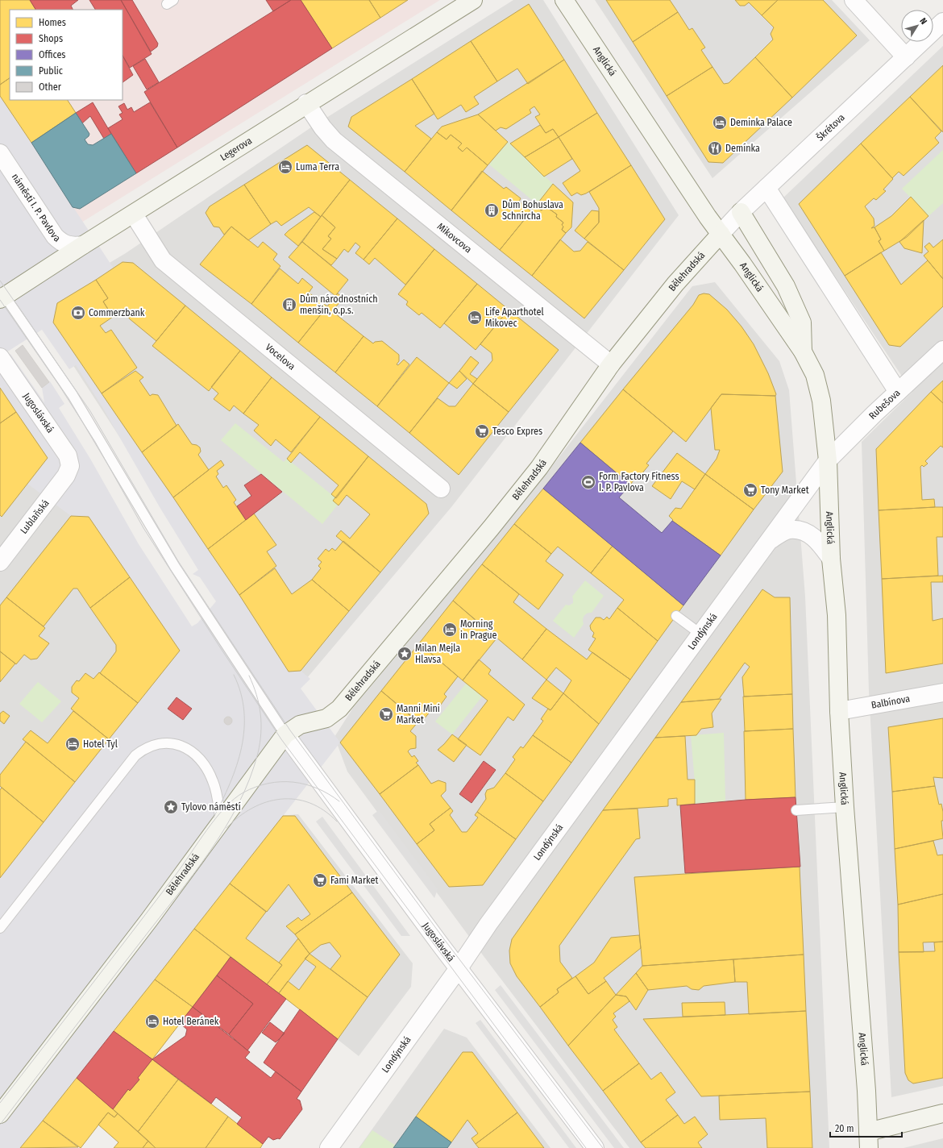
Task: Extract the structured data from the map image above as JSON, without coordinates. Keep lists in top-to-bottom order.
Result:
{
  "streets": {
    "street": [
      "Anglická",
      "Škrétova",
      "Legerova",
      "náměstí I. P. Pavlova",
      "Mikovcova",
      "Bělehradská",
      "Vocelova",
      "Rubešova",
      "Jugoslávská",
      "Lublaňská",
      "Londýnská",
      "Balbínova"
    ]
  },
  "crossings": [
    ["Anglická", "Škrétova"],
    ["Anglická", "Bělehradská"],
    ["Anglická", "Rubešova"],
    ["Anglická", "Londýnská"],
    ["Anglická", "Balbínova"],
    ["Škrétova", "Bělehradská"],
    ["Legerova", "náměstí I. P. Pavlova"],
    ["Legerova", "Mikovcova"],
    ["Legerova", "Vocelova"],
    ["Mikovcova", "Bělehradská"],
    ["Bělehradská", "Jugoslávská"],
    ["Rubešova", "Londýnská"],
    ["Jugoslávská", "Lublaňská"],
    ["Jugoslávská", "Londýnská"]
  ],
  "places": {
    "hotel": [
      "Deminka Palace",
      "Luma Terra",
      "Life Aparthotel Mikovec",
      "Morning in Prague",
      "Hotel Tyl",
      "Hotel Beránek"
    ],
    "restaurant": ["Demínka"],
    "building": ["Dům Bohuslava Schnircha", "Dům národnostních menšin, o.p.s."],
    "bank": ["Commerzbank"],
    "supermarket": [
      "Tesco Expres",
      "Tony Market",
      "Manni Mini Market",
      "Fami Market"
    ],
    "sports": ["Form Factory Fitness I. P. Pavlova"],
    "place": ["Milan Mejla Hlavsa", "Tylovo náměstí"]
  },
  "legend": [
    "Homes",
    "Shops",
    "Offices",
    "Public",
    "Other"
  ],
  "scale_bar": "20 m",
  "north": "top right"
}
